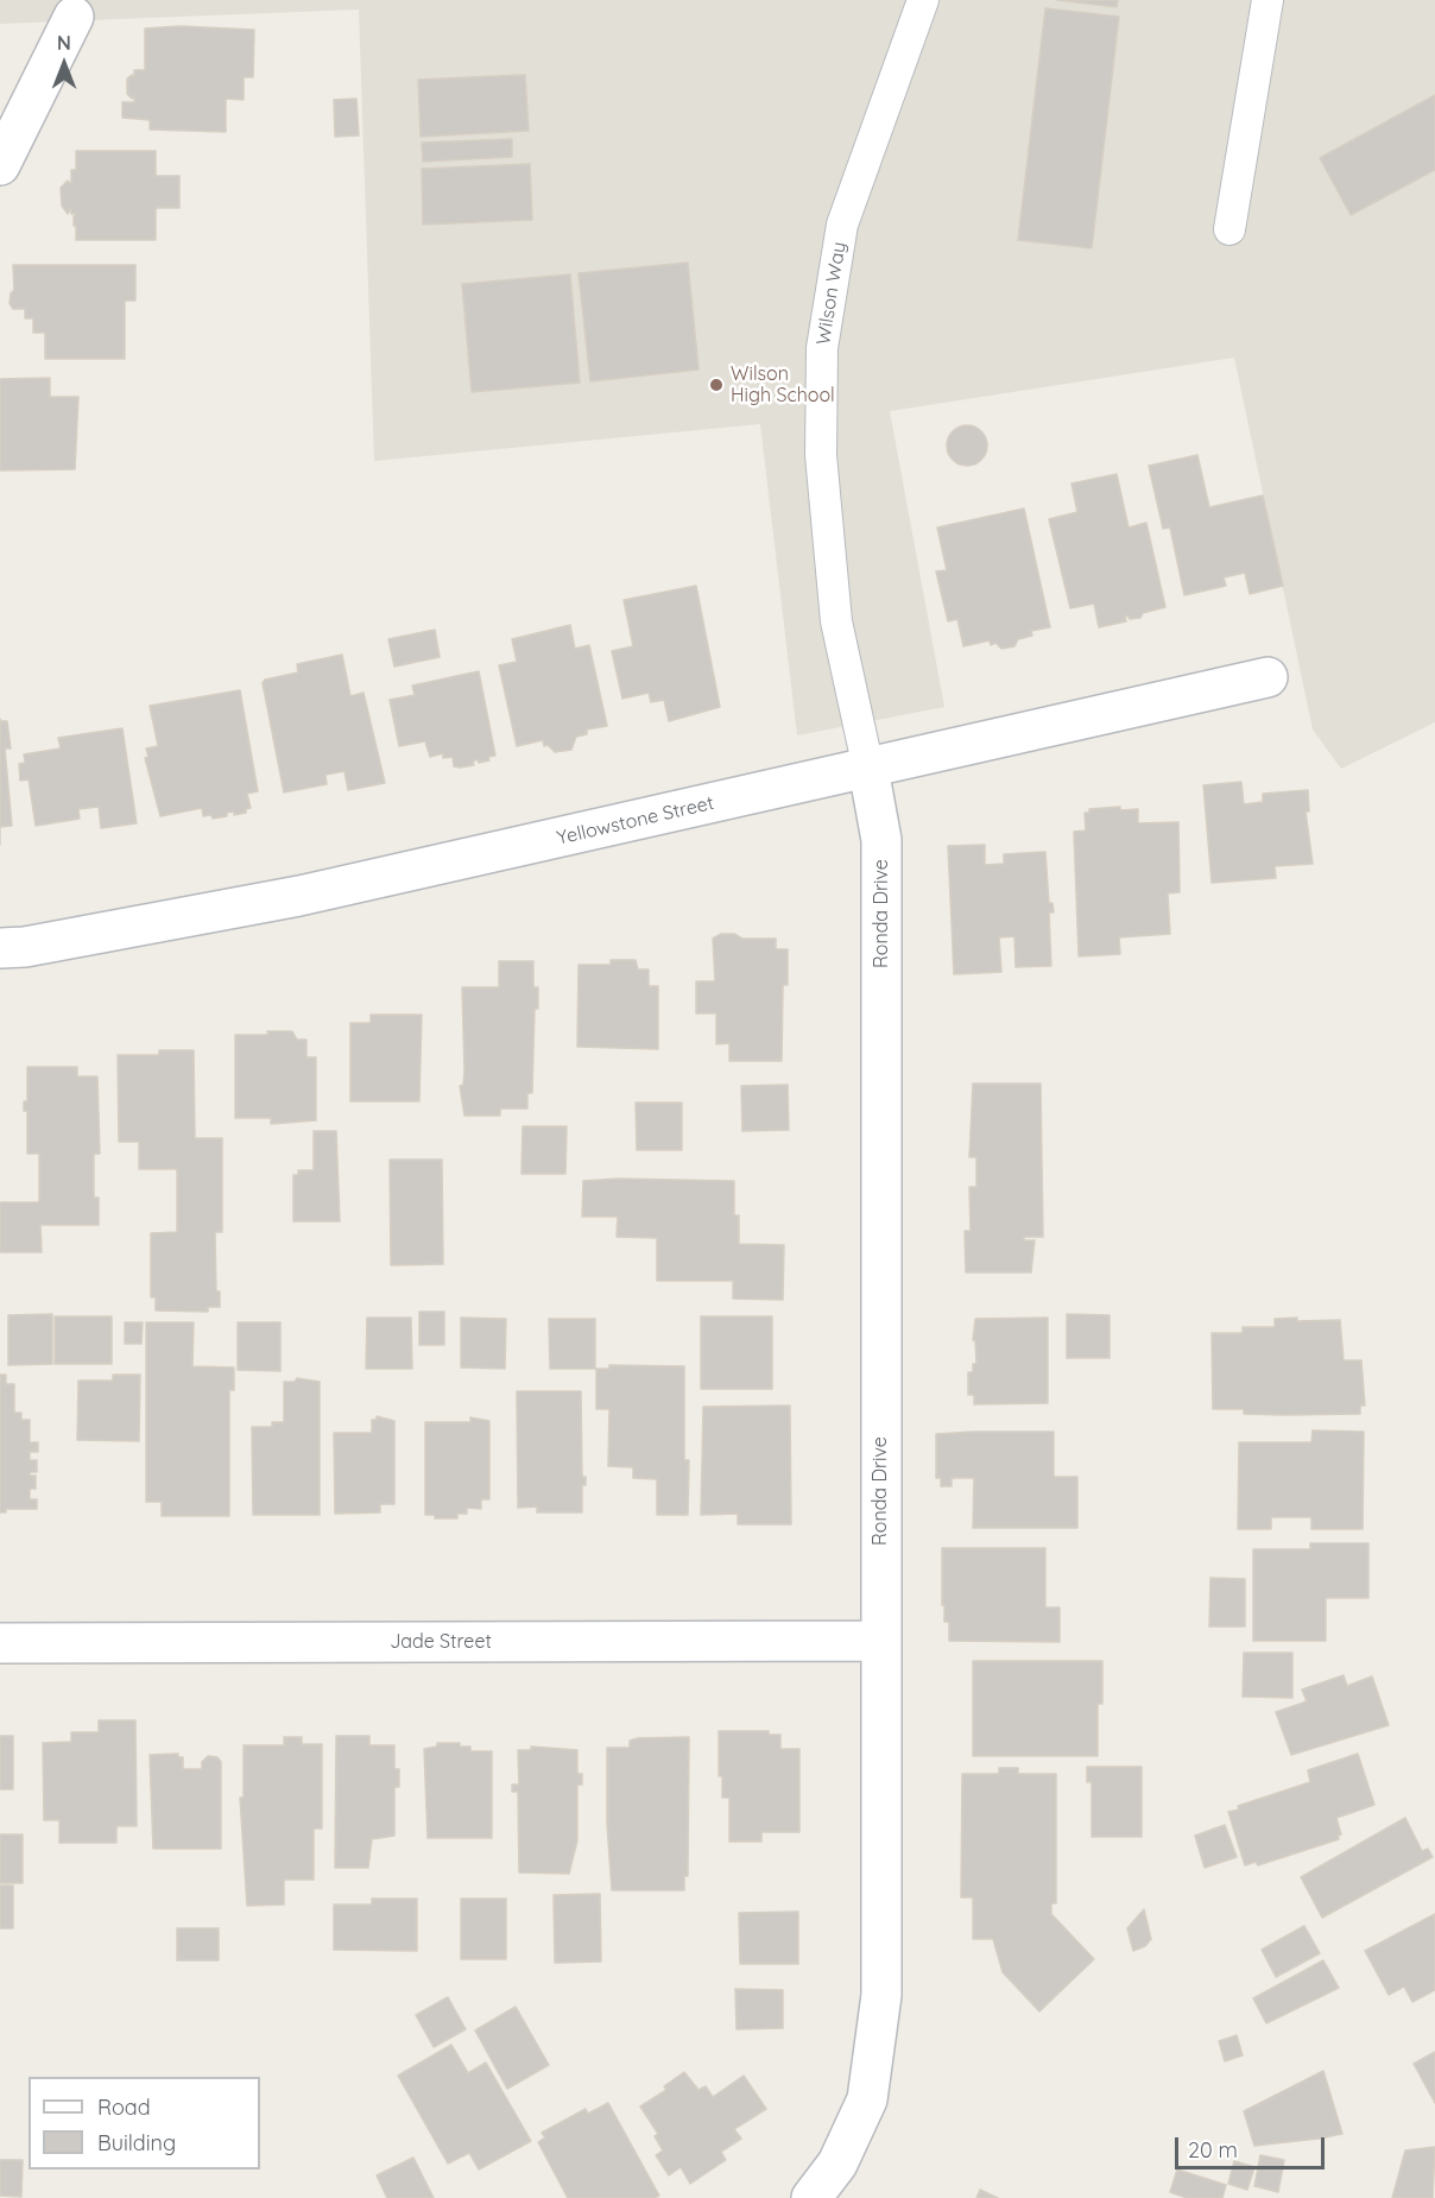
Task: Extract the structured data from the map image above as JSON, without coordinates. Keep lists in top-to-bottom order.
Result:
{
  "streets": {
    "street": ["Yellowstone Street", "Ronda Drive", "Jade Street"],
    "lane": ["Wilson Way"]
  },
  "crossings": [
    ["Wilson Way", "Yellowstone Street"],
    ["Wilson Way", "Ronda Drive"],
    ["Yellowstone Street", "Ronda Drive"],
    ["Ronda Drive", "Jade Street"]
  ],
  "places": ["Wilson High School"],
  "legend": ["Road", "Building"],
  "scale_bar": "20 m",
  "north": "top"
}
